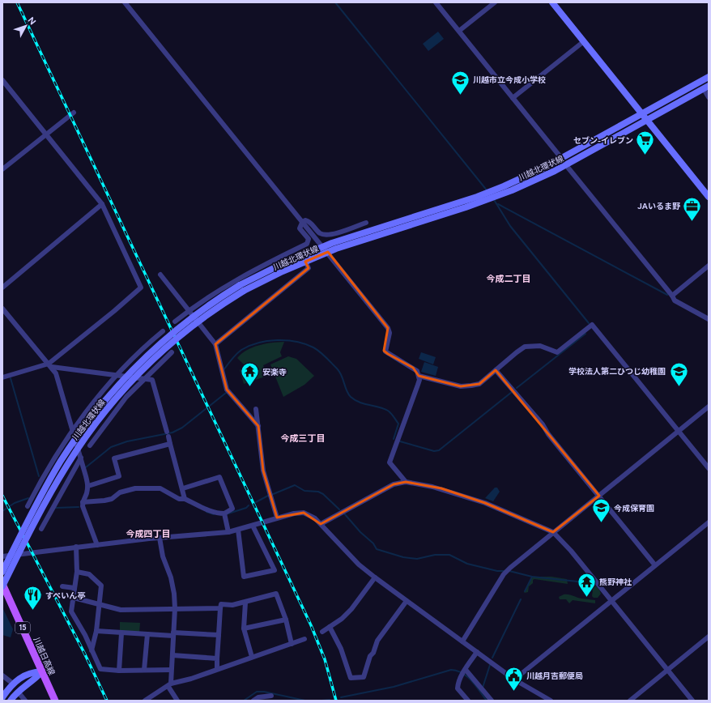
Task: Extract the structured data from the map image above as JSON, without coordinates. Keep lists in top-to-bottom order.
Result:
{
  "streets": {
    "main road": ["川越北環状線", "15", "川越日高線"]
  },
  "crossings": [
    ["川越北環状線", "川越日高線"]
  ],
  "districts": ["今成二丁目", "今成三丁目", "今成四丁目"],
  "places": {
    "school or university": ["川越市立今成小学校", "学校法人第二ひつじ幼稚園", "今成保育園"],
    "supermarket": ["セブン-イレブン"],
    "office": ["JAいるま野"],
    "temple": ["安楽寺", "熊野神社"],
    "restaurant": ["すぺいん亭"],
    "public building": ["川越月吉郵便局"]
  },
  "north": "top right"
}
